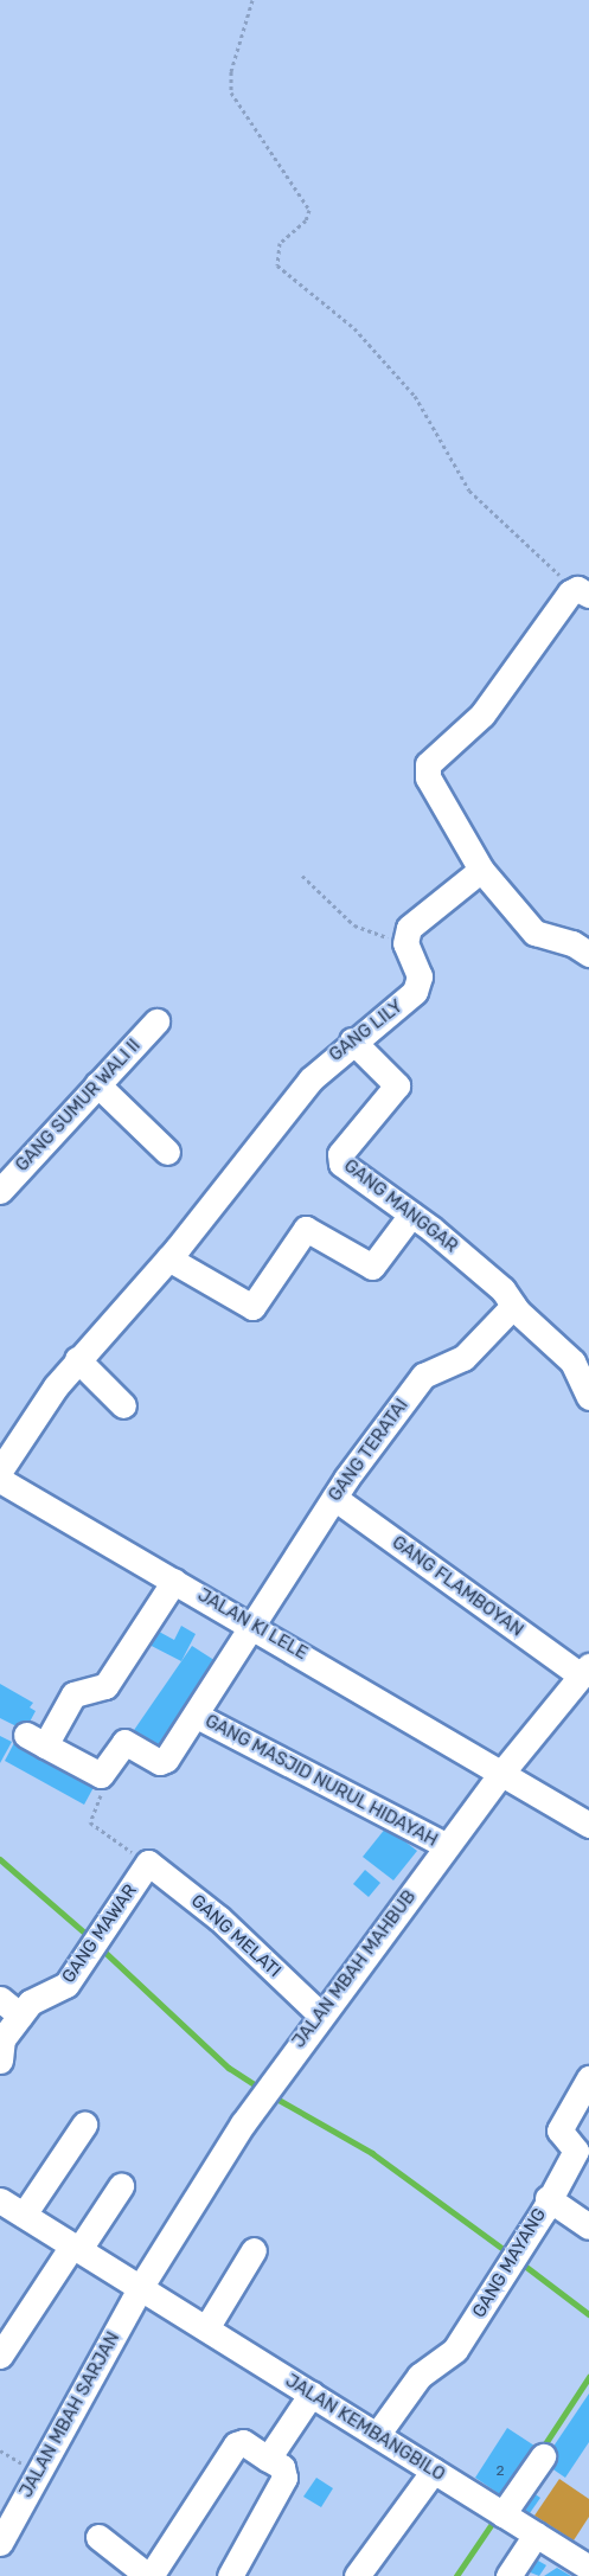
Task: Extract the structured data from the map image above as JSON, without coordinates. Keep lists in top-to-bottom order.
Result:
{
  "streets": {
    "street": [
      "GANG LILY",
      "GANG SUMUR WALI II",
      "GANG MANGGAR",
      "GANG TERATAI",
      "GANG FLAMBOYAN",
      "JALAN KI LELE",
      "GANG MASJID NURUL HIDAYAH",
      "GANG MAWAR",
      "GANG MELATI",
      "JALAN MBAH MAHBUB",
      "GANG MAYANG",
      "JALAN MBAH SARJAN",
      "JALAN KEMBANGBILO"
    ]
  },
  "crossings": [
    ["GANG LILY", "GANG MANGGAR"],
    ["GANG MANGGAR", "GANG TERATAI"],
    ["GANG TERATAI", "GANG FLAMBOYAN"],
    ["GANG TERATAI", "JALAN KI LELE"],
    ["GANG TERATAI", "GANG MASJID NURUL HIDAYAH"],
    ["GANG FLAMBOYAN", "JALAN MBAH MAHBUB"],
    ["JALAN KI LELE", "JALAN MBAH MAHBUB"],
    ["GANG MASJID NURUL HIDAYAH", "JALAN MBAH MAHBUB"],
    ["GANG MAWAR", "GANG MELATI"],
    ["GANG MELATI", "JALAN MBAH MAHBUB"],
    ["JALAN MBAH MAHBUB", "JALAN MBAH SARJAN"],
    ["JALAN MBAH MAHBUB", "JALAN KEMBANGBILO"],
    ["GANG MAYANG", "JALAN KEMBANGBILO"],
    ["JALAN MBAH SARJAN", "JALAN KEMBANGBILO"]
  ],
  "house_numbers": ["2"]
}
